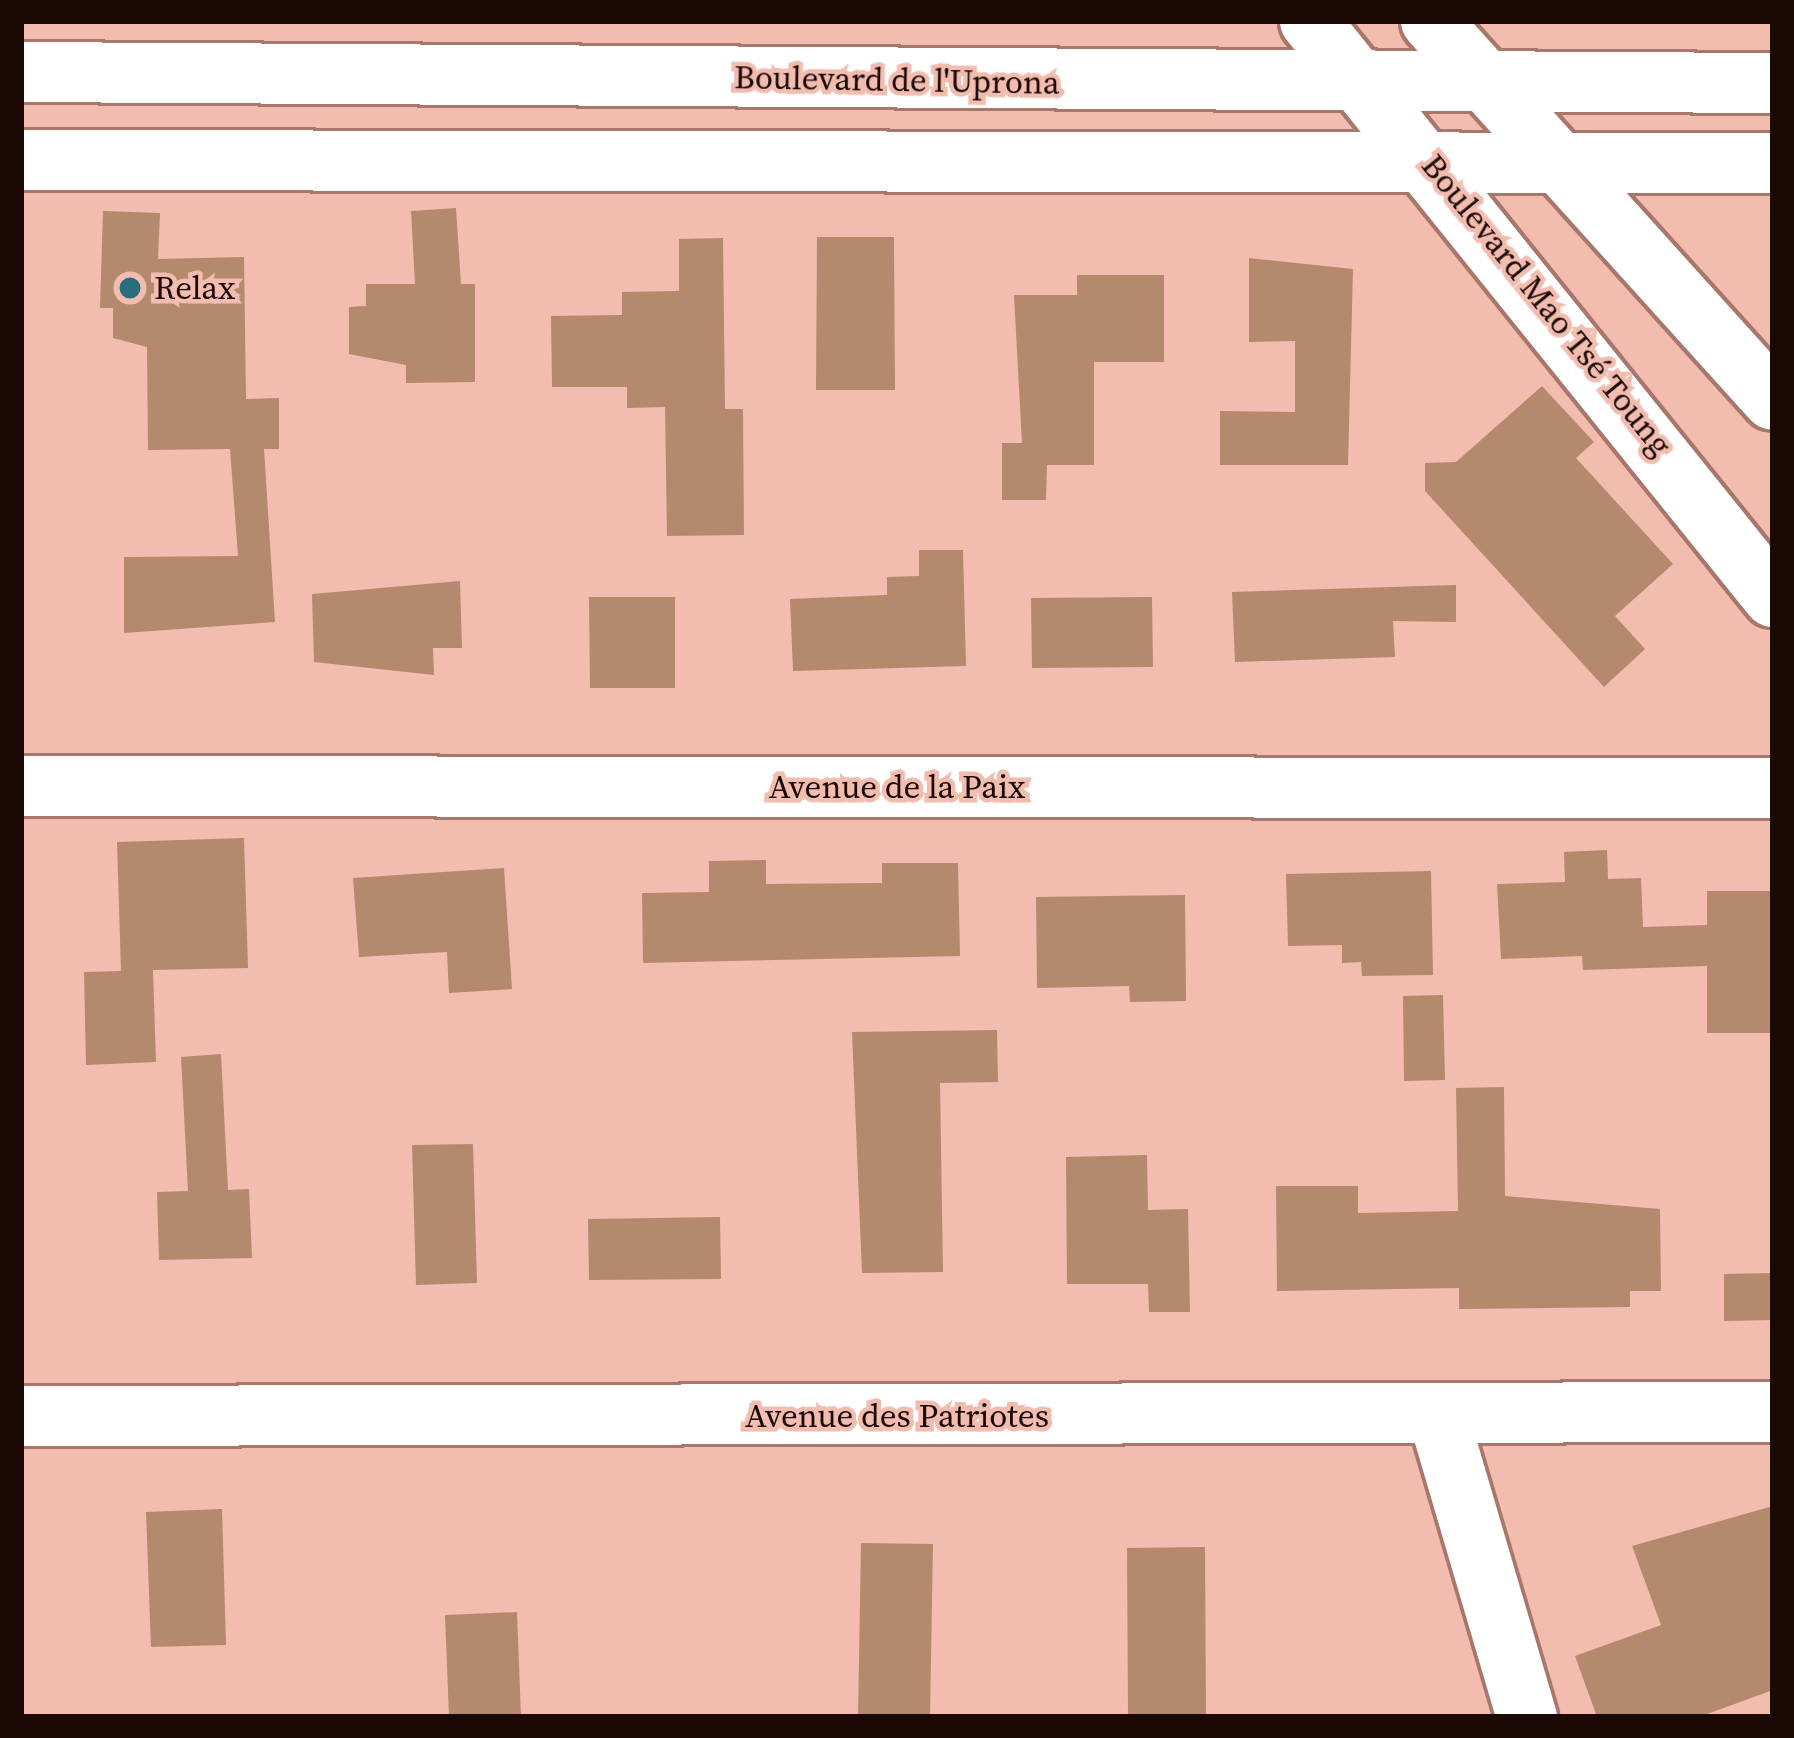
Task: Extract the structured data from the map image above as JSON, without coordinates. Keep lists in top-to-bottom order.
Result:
{
  "streets": {
    "street": [
      "Boulevard de l'Uprona",
      "Boulevard Mao Tsé Toung",
      "Avenue de la Paix",
      "Avenue des Patriotes"
    ]
  },
  "crossings": [
    ["Boulevard de l'Uprona", "Boulevard Mao Tsé Toung"]
  ],
  "places": ["Relax"]
}
